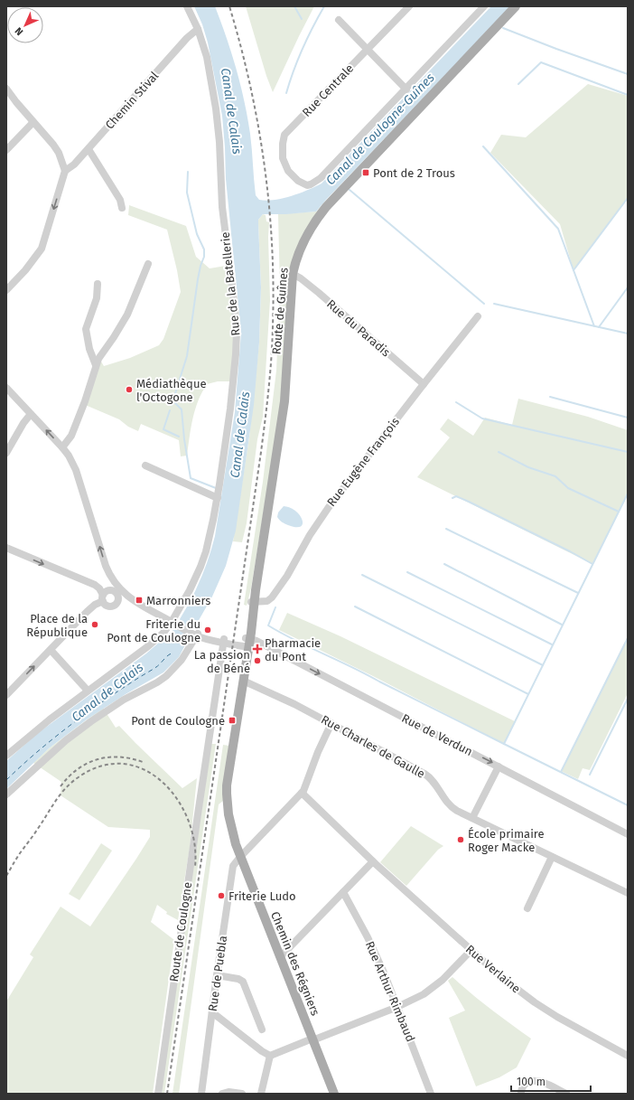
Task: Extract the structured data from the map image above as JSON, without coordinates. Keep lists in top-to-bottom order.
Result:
{
  "streets": {
    "main road": ["Route de Guînes", "Chemin des Régniers"],
    "street": [
      "Rue Centrale",
      "Chemin Stival",
      "Rue de la Batellerie",
      "Rue du Paradis",
      "Rue Eugène François",
      "Rue de Verdun",
      "Rue Charles de Gaulle",
      "Route de Coulogne",
      "Rue Verlaine",
      "Rue de Puebla",
      "Rue Arthur Rimbaud"
    ]
  },
  "crossings": [
    ["Chemin Stival", "Rue de la Batellerie"],
    ["Route de Guînes", "Rue du Paradis"],
    ["Route de Guînes", "Rue Eugène François"],
    ["Route de Guînes", "Rue de Verdun"],
    ["Route de Guînes", "Chemin des Régniers"],
    ["Rue du Paradis", "Rue Eugène François"],
    ["Rue de Verdun", "Route de Coulogne"],
    ["Rue de Verdun", "Chemin des Régniers"],
    ["Rue Charles de Gaulle", "Chemin des Régniers"],
    ["Chemin des Régniers", "Rue de Puebla"],
    ["Rue Verlaine", "Rue de Puebla"]
  ],
  "one_way": ["Rue de Verdun"],
  "water": ["Canal de Calais", "Canal de Coulogne-Guînes"],
  "places": {
    "transit": ["Pont de 2 Trous", "Marronniers", "Pont de Coulogne"],
    "other": [
      "Médiathèque l'Octogone",
      "Place de la République",
      "Friterie du Pont de Coulogne",
      "La passion de Béné",
      "École primaire Roger Macke",
      "Friterie Ludo"
    ],
    "health": ["Pharmacie du Pont"]
  },
  "scale_bar": "100 m",
  "north": "bottom left"
}
